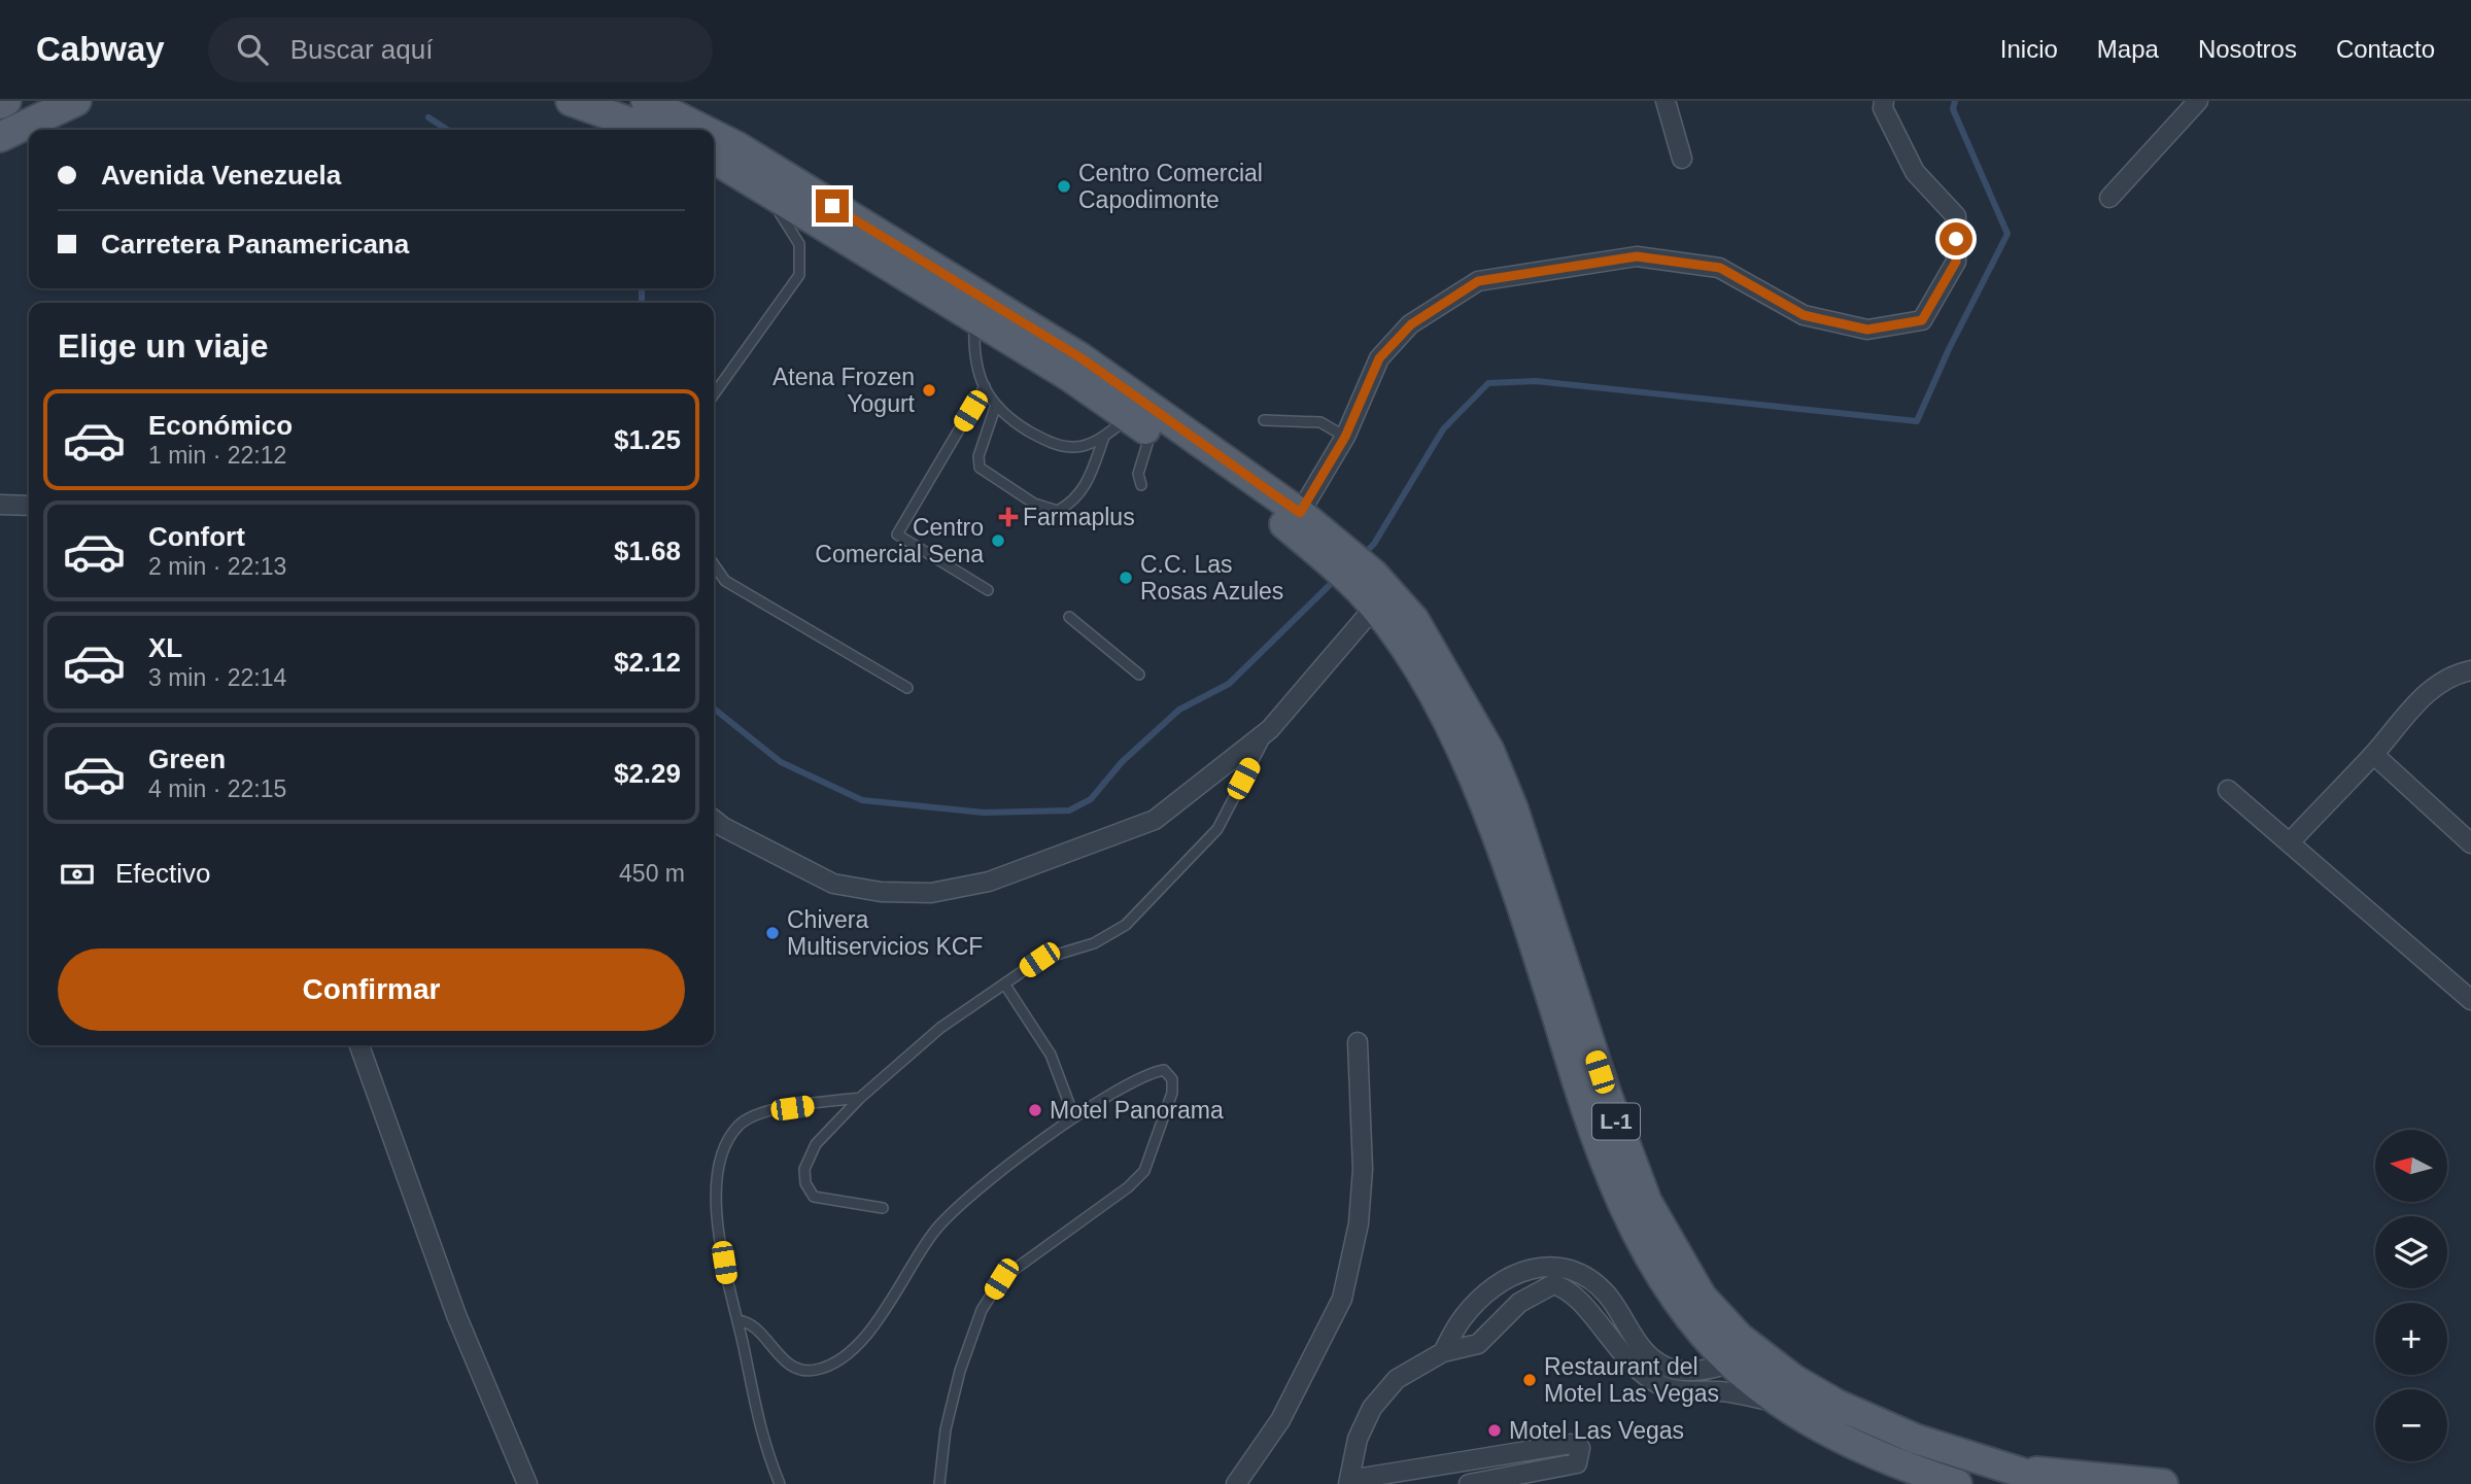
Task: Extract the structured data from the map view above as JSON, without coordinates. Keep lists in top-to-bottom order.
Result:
{
  "streets": {
    "main road": ["L-1"]
  },
  "places": {
    "other": [
      "Centro Comercial Capodimonte",
      "Atena Frozen Yogurt",
      "Centro Comercial Sena",
      "C.C. Las Rosas Azules",
      "Chivera Multiservicios KCF",
      "Motel Panorama",
      "Restaurant del Motel Las Vegas",
      "Motel Las Vegas"
    ],
    "health": ["Farmaplus"]
  },
  "north": "left",
  "page": {
    "header": "Cabway",
    "search": "Buscar aquí",
    "nav": [
      "Inicio",
      "Mapa",
      "Nosotros",
      "Contacto"
    ],
    "banner": ["Avenida Venezuela", "Carretera Panamericana"],
    "heading": "Elige un viaje",
    "list": [
      {
        "name": "Económico",
        "note": "1 min · 22:12",
        "value": "$1.25"
      },
      {
        "name": "Confort",
        "note": "2 min · 22:13",
        "value": "$1.68"
      },
      {
        "name": "XL",
        "note": "3 min · 22:14",
        "value": "$2.12"
      },
      {
        "name": "Green",
        "note": "4 min · 22:15",
        "value": "$2.29"
      }
    ],
    "pay": ["Efectivo", "450 m"],
    "buttons": "Confirmar",
    "map_buttons": ["+", "−"]
  }
}
